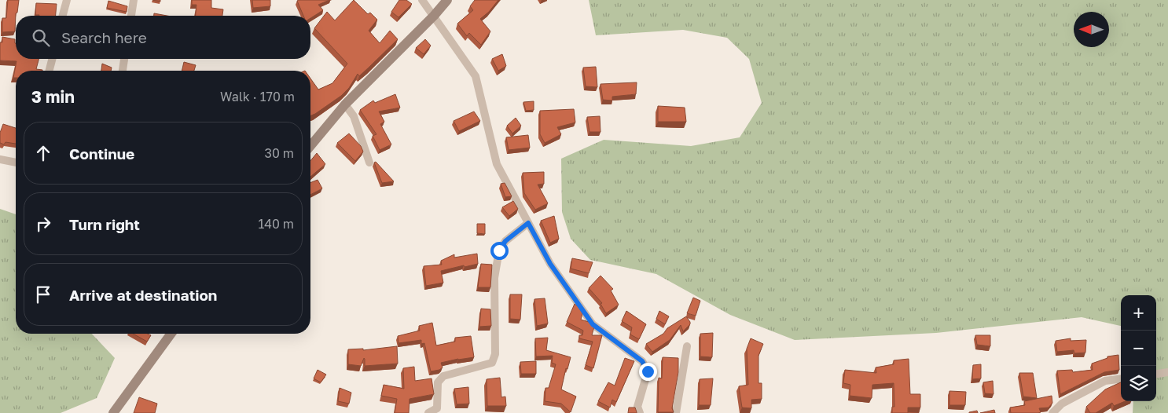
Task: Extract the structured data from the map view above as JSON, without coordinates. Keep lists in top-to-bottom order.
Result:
{
  "north": "left",
  "page": {
    "search": "Search here",
    "heading": ["3 min", "Walk · 170 m"],
    "list": [
      ["Continue", "30 m"],
      ["Turn right", "140 m"],
      "Arrive at destination"
    ],
    "map_buttons": ["+", "−"]
  }
}
